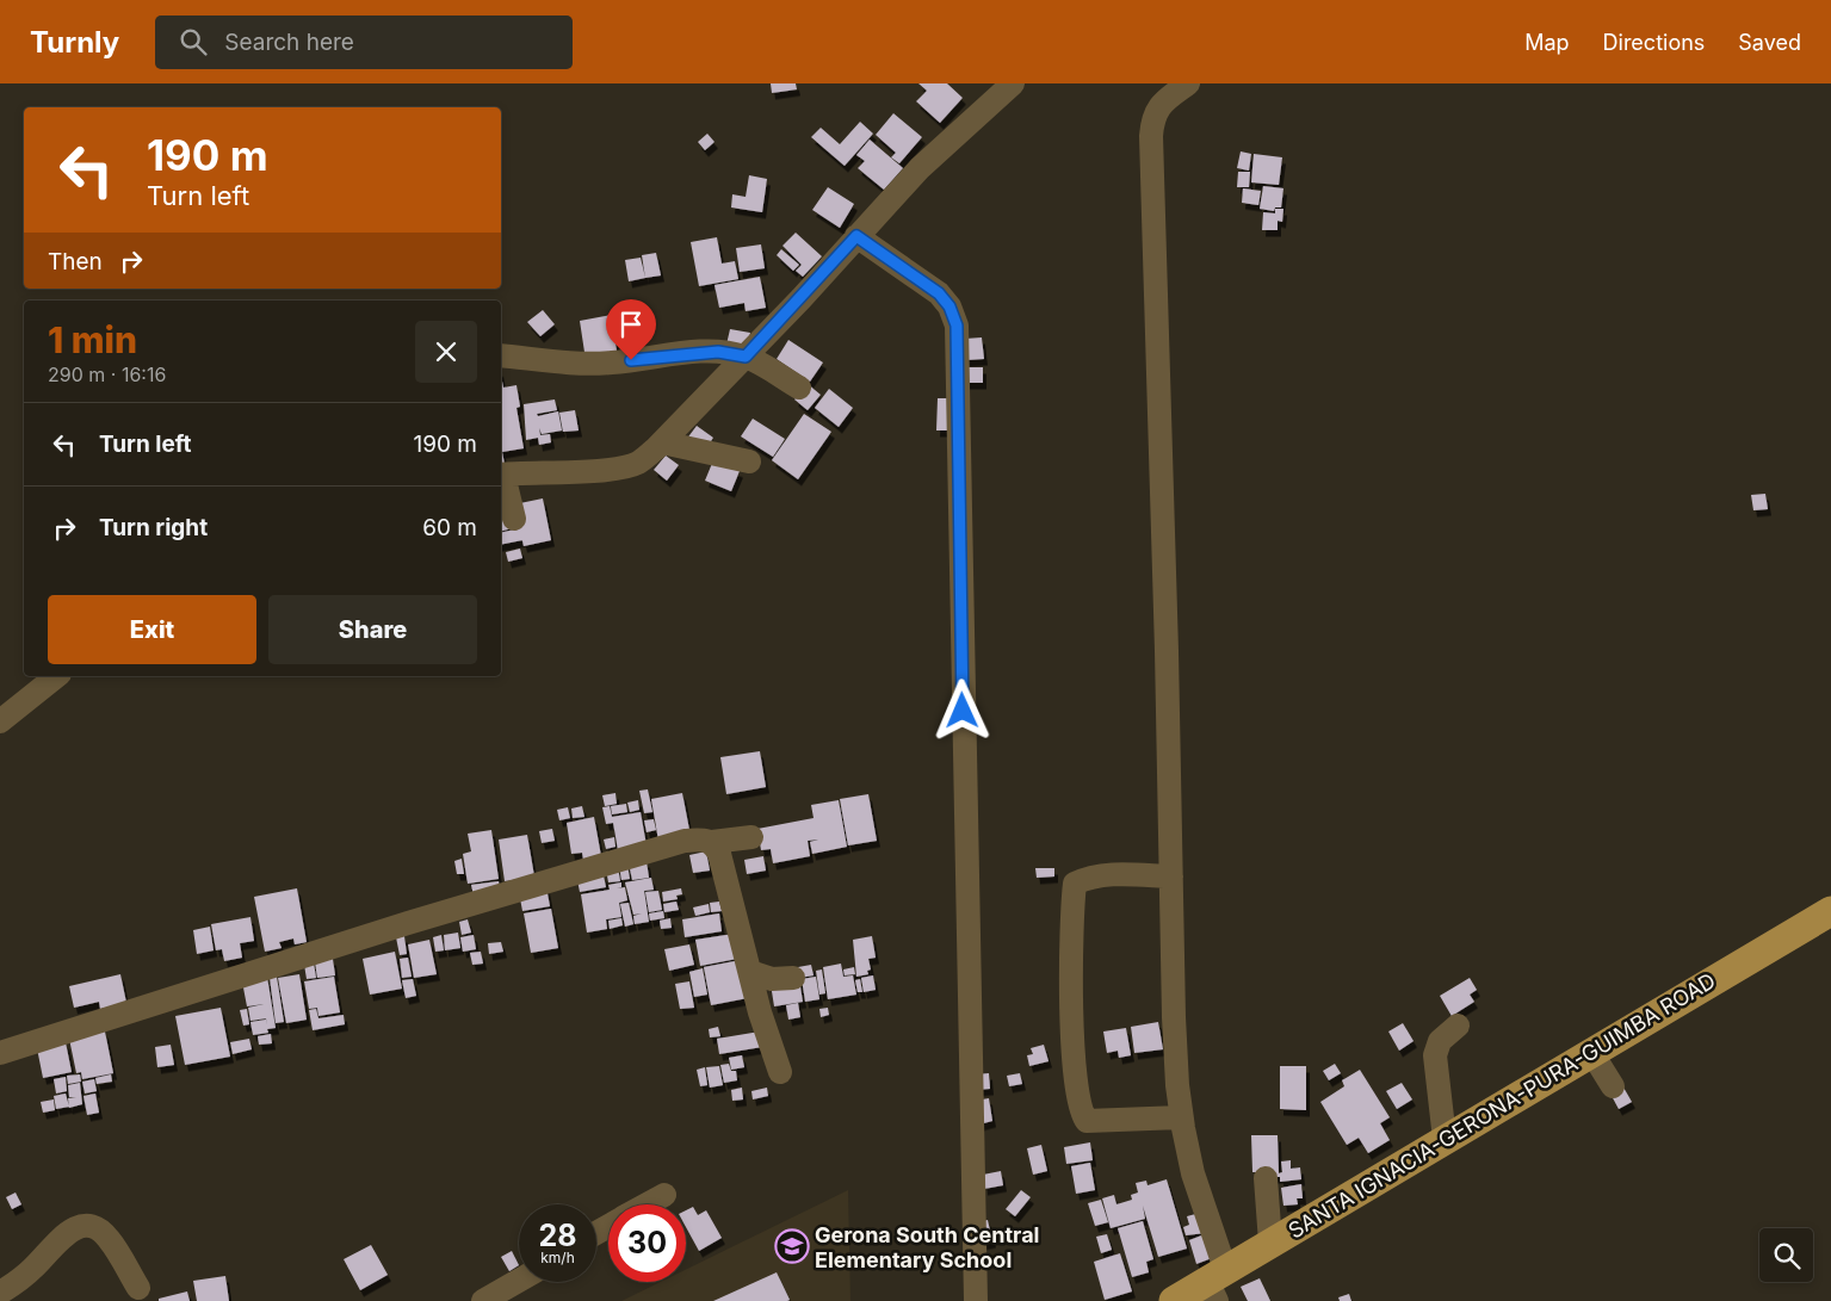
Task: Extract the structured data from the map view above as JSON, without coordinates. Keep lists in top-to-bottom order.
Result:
{
  "streets": {
    "main road": ["SANTA IGNACIA-GERONA-PURA-GUIMBA ROAD"]
  },
  "places": {
    "school or university": ["Gerona South Central Elementary School"]
  },
  "page": {
    "header": "Turnly",
    "search": "Search here",
    "nav": ["Map", "Directions", "Saved"],
    "turn": ["190 m", "Turn left"],
    "then": "Then",
    "heading": ["1 min", "290 m · 16:16"],
    "list": [
      {
        "name": "Turn left",
        "value": "190 m"
      },
      {
        "name": "Turn right",
        "value": "60 m"
      }
    ],
    "buttons": ["Exit", "Share"],
    "speed": "28 km/h",
    "limit": "30"
  }
}
